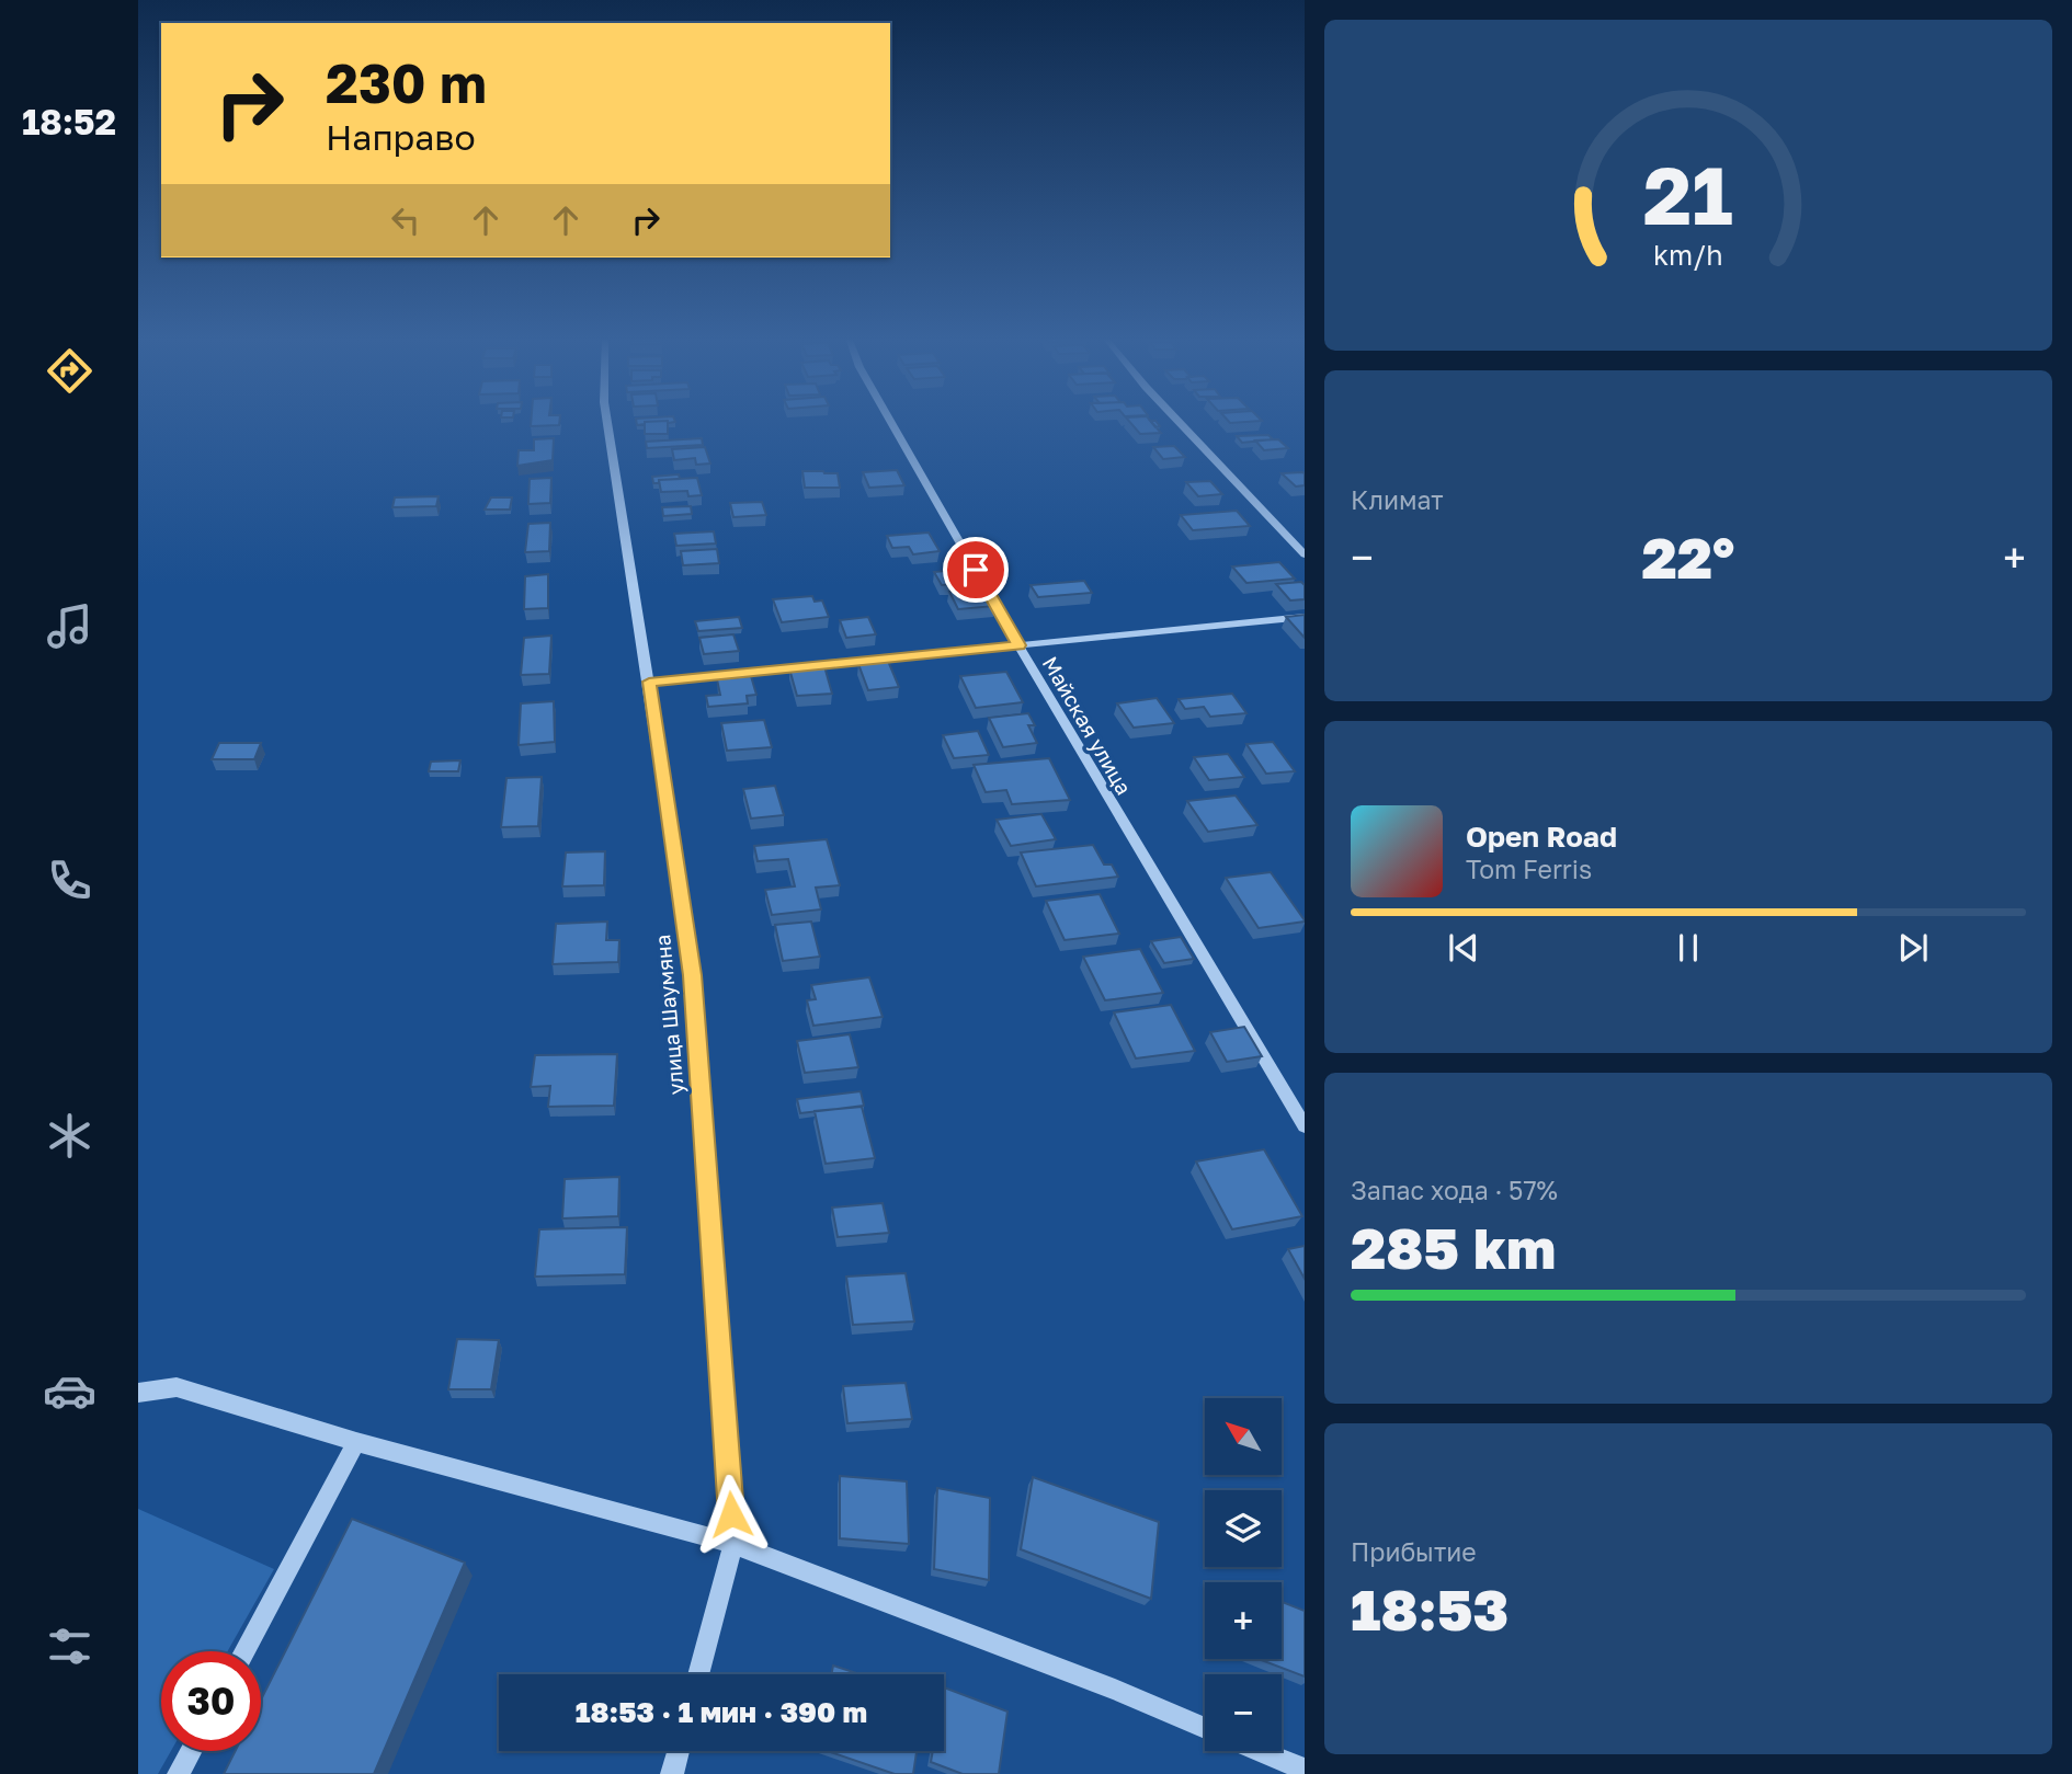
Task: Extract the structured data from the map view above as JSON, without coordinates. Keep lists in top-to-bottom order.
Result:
{
  "streets": {
    "street": ["Майская улица", "улица Шаумяна"]
  },
  "north": "top left",
  "page": {
    "tabs": "18:52",
    "turn": ["230 m", "Направо"],
    "tile": [
      "Климат",
      ["Запас хода · 57%", "285 km"],
      ["Прибытие", "18:53"]
    ],
    "heat": ["−", "22°", "+"],
    "song": ["Open Road", "Tom Ferris"],
    "map_buttons": ["+", "−"],
    "limit": "30",
    "trip": "18:53 · 1 мин · 390 m",
    "gauge": ["21", "km/h"]
  }
}
